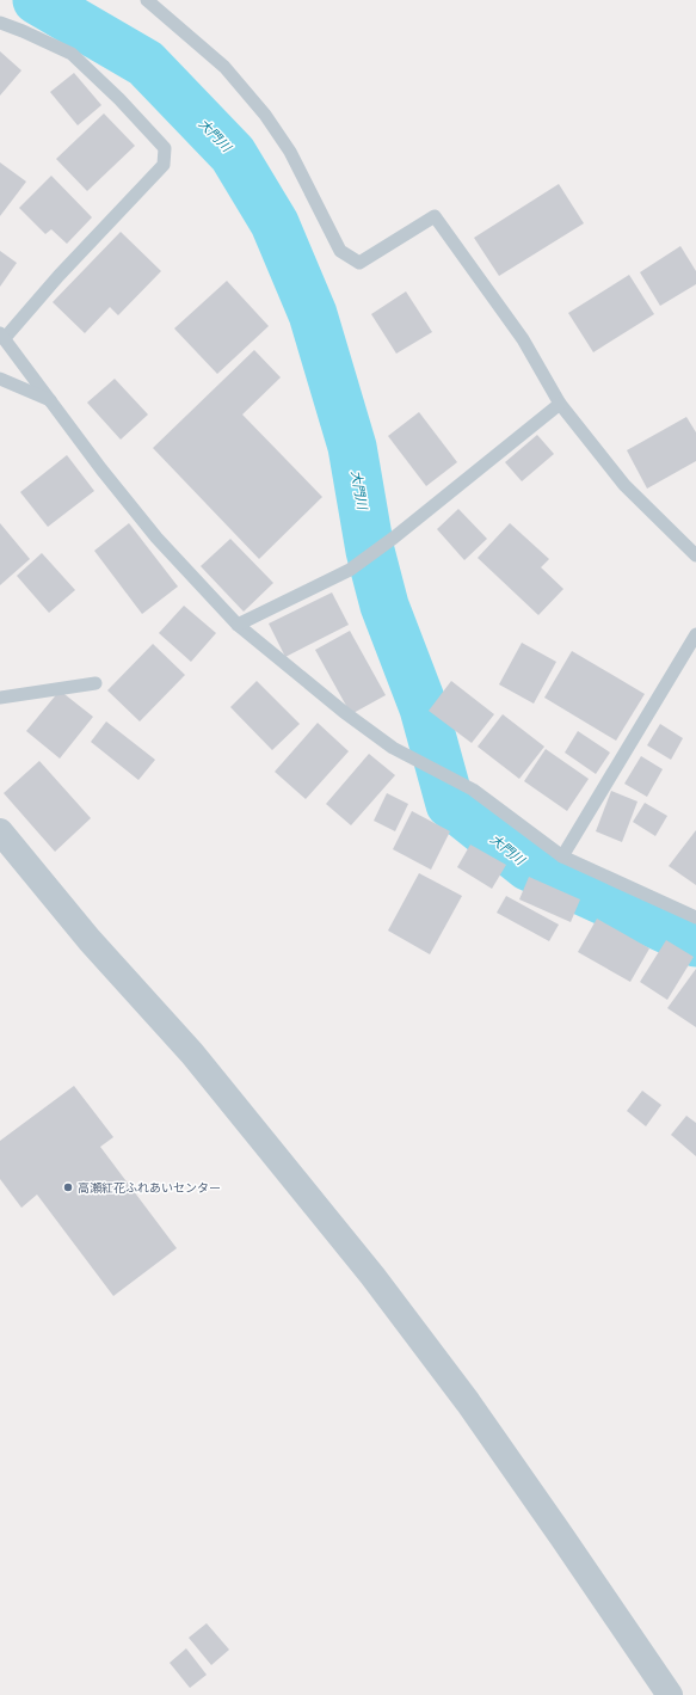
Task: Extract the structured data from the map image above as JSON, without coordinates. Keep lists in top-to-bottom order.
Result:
{
  "water": ["大門川"],
  "places": ["高瀬紅花ふれあいセンター"]
}
